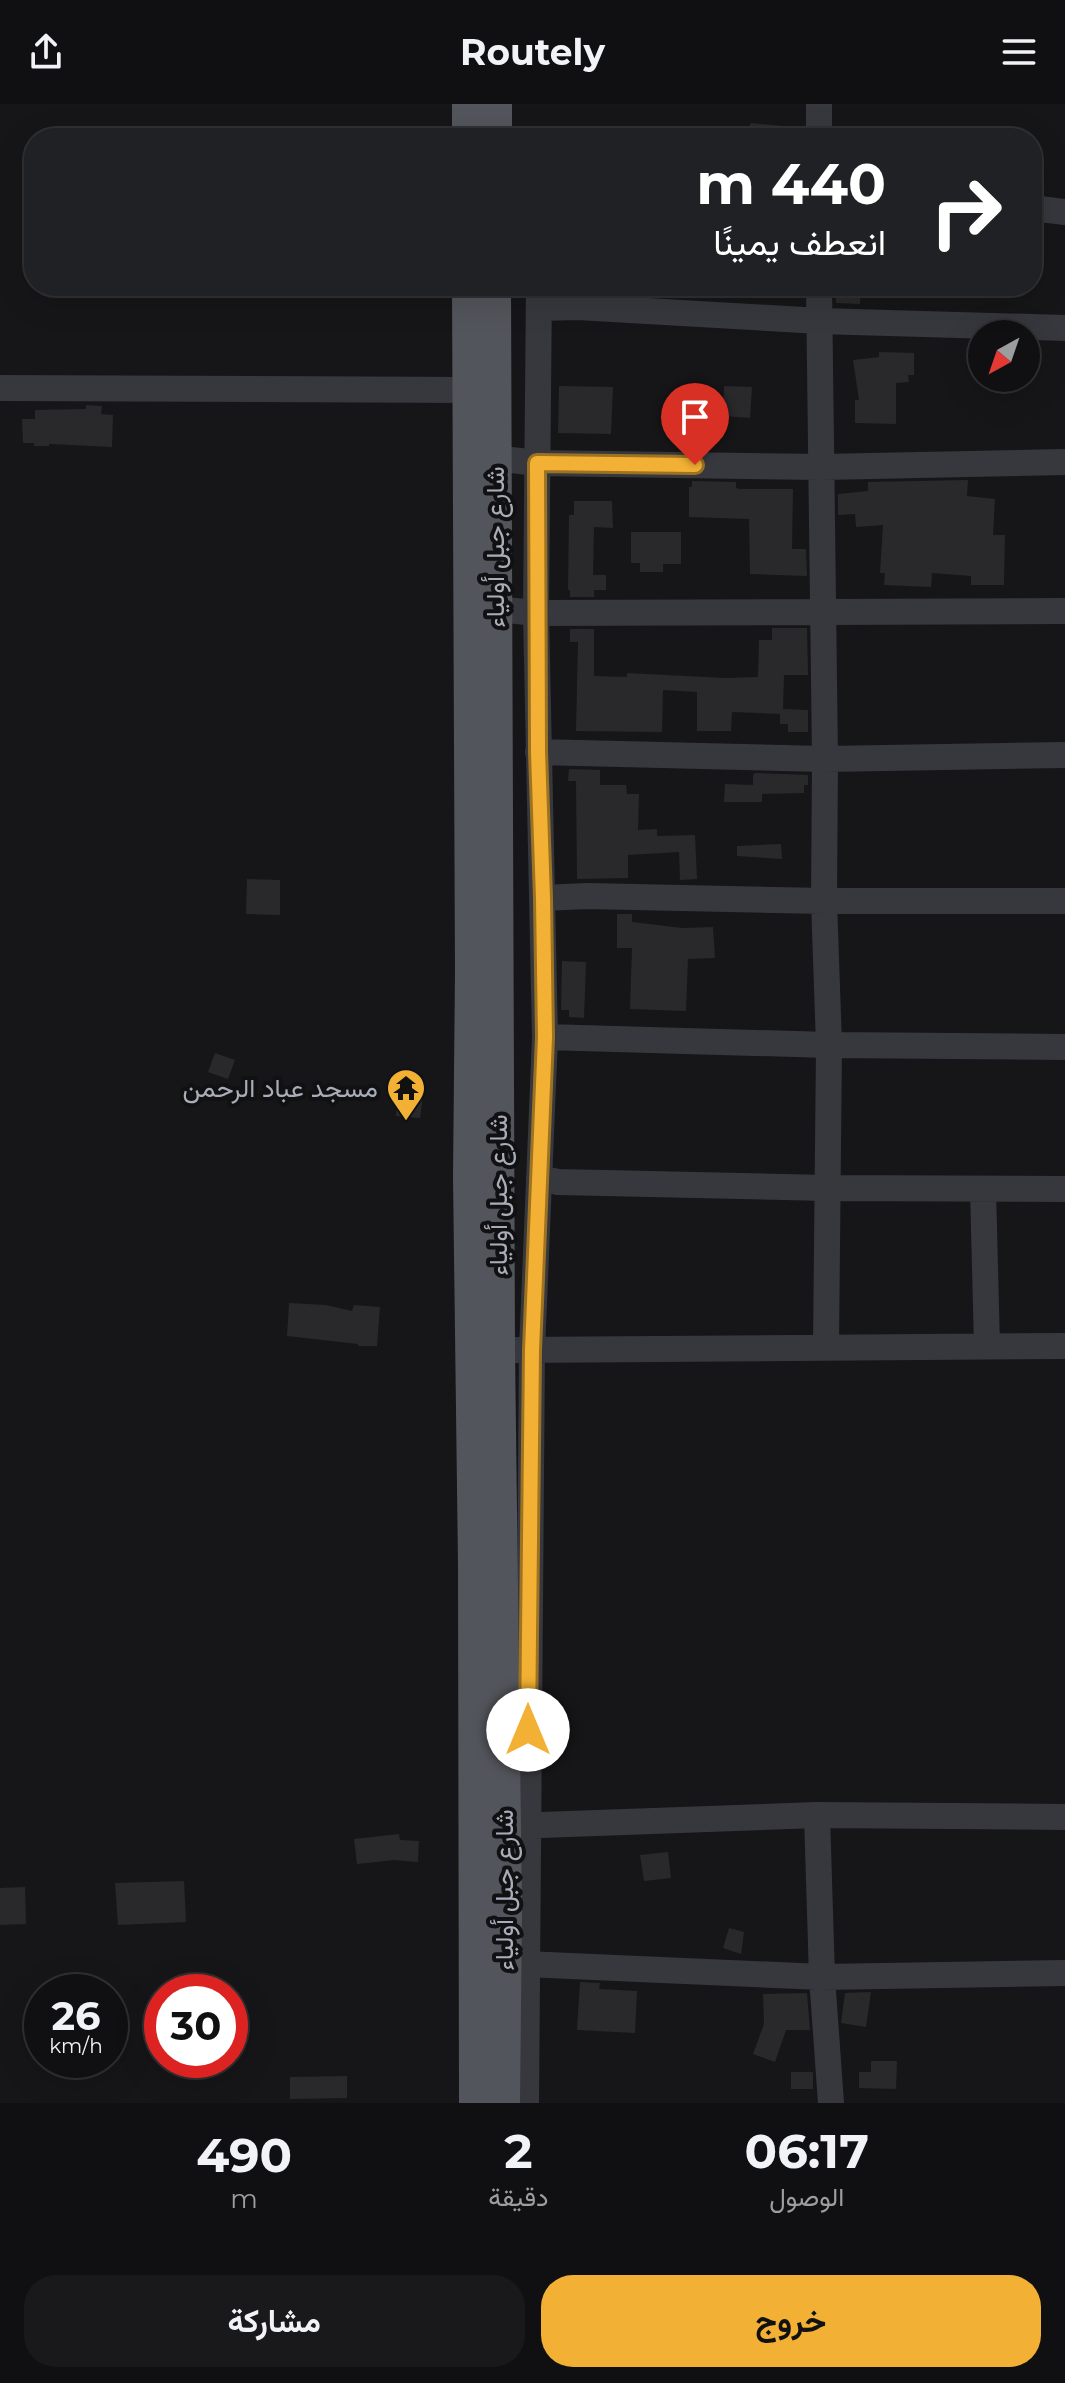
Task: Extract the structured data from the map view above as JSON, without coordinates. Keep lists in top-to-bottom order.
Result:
{
  "streets": {
    "main road": ["شارع جبل أولياء"]
  },
  "places": {
    "temple": ["مسجد عباد الرحمن"]
  },
  "north": "bottom left",
  "page": {
    "header": "Routely",
    "turn": ["440 m", "انعطف يمينًا"],
    "speed": "26 km/h",
    "limit": "30",
    "eta": [
      "06:17",
      "الوصول",
      "2",
      "دقيقة",
      "490",
      "m"
    ],
    "buttons": ["خروج", "مشاركة"]
  }
}
